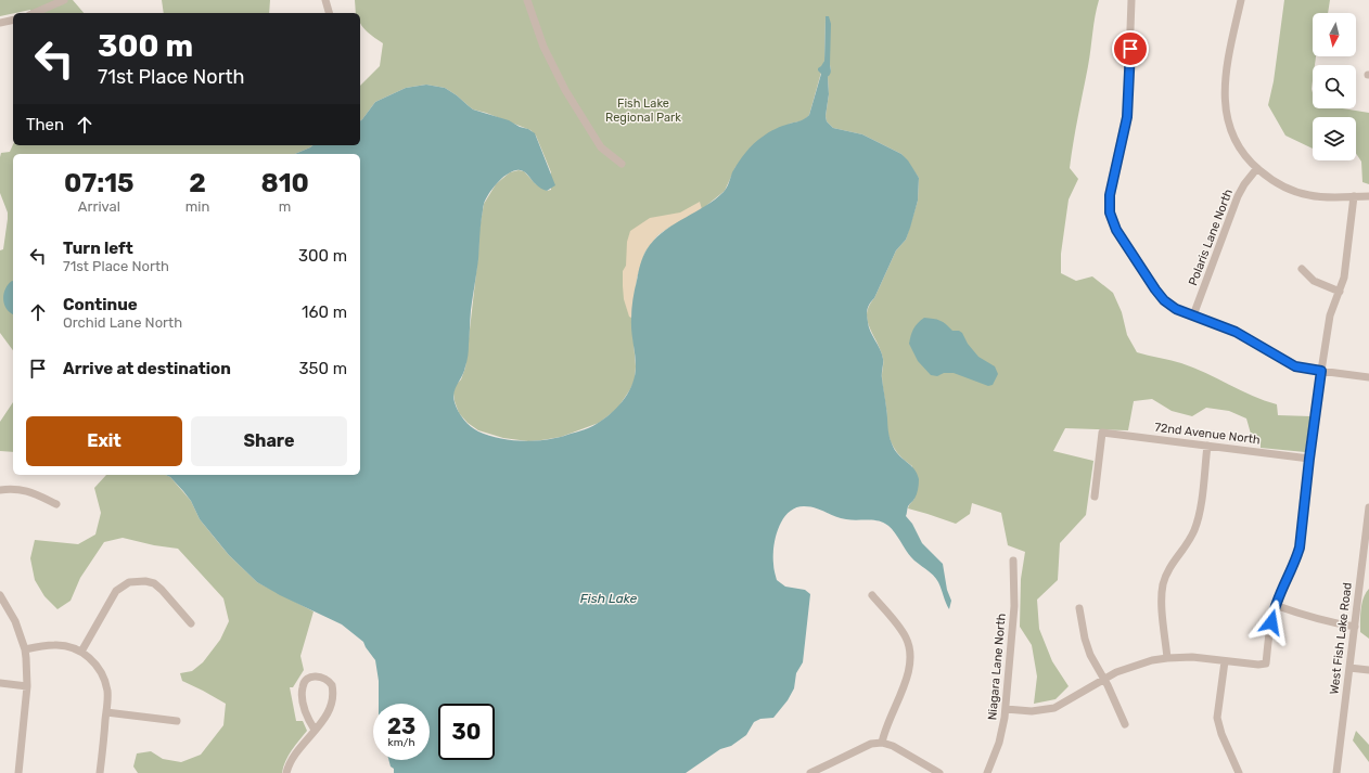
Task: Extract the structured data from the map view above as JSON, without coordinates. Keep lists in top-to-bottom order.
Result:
{
  "streets": {
    "street": [
      "Polaris Lane North",
      "72nd Avenue North",
      "West Fish Lake Road",
      "Niagara Lane North"
    ]
  },
  "water": ["Fish Lake"],
  "parks": ["Fish Lake Regional Park"],
  "north": "bottom",
  "page": {
    "turn": ["300 m", "71st Place North"],
    "then": "Then",
    "eta": [
      "07:15",
      "Arrival",
      "2",
      "min",
      "810",
      "m"
    ],
    "list": [
      {
        "name": "Turn left",
        "note": "71st Place North",
        "value": "300 m"
      },
      {
        "name": "Continue",
        "note": "Orchid Lane North",
        "value": "160 m"
      },
      {
        "name": "Arrive at destination",
        "value": "350 m"
      }
    ],
    "buttons": ["Exit", "Share"],
    "speed": "23 km/h",
    "limit": "30"
  }
}
